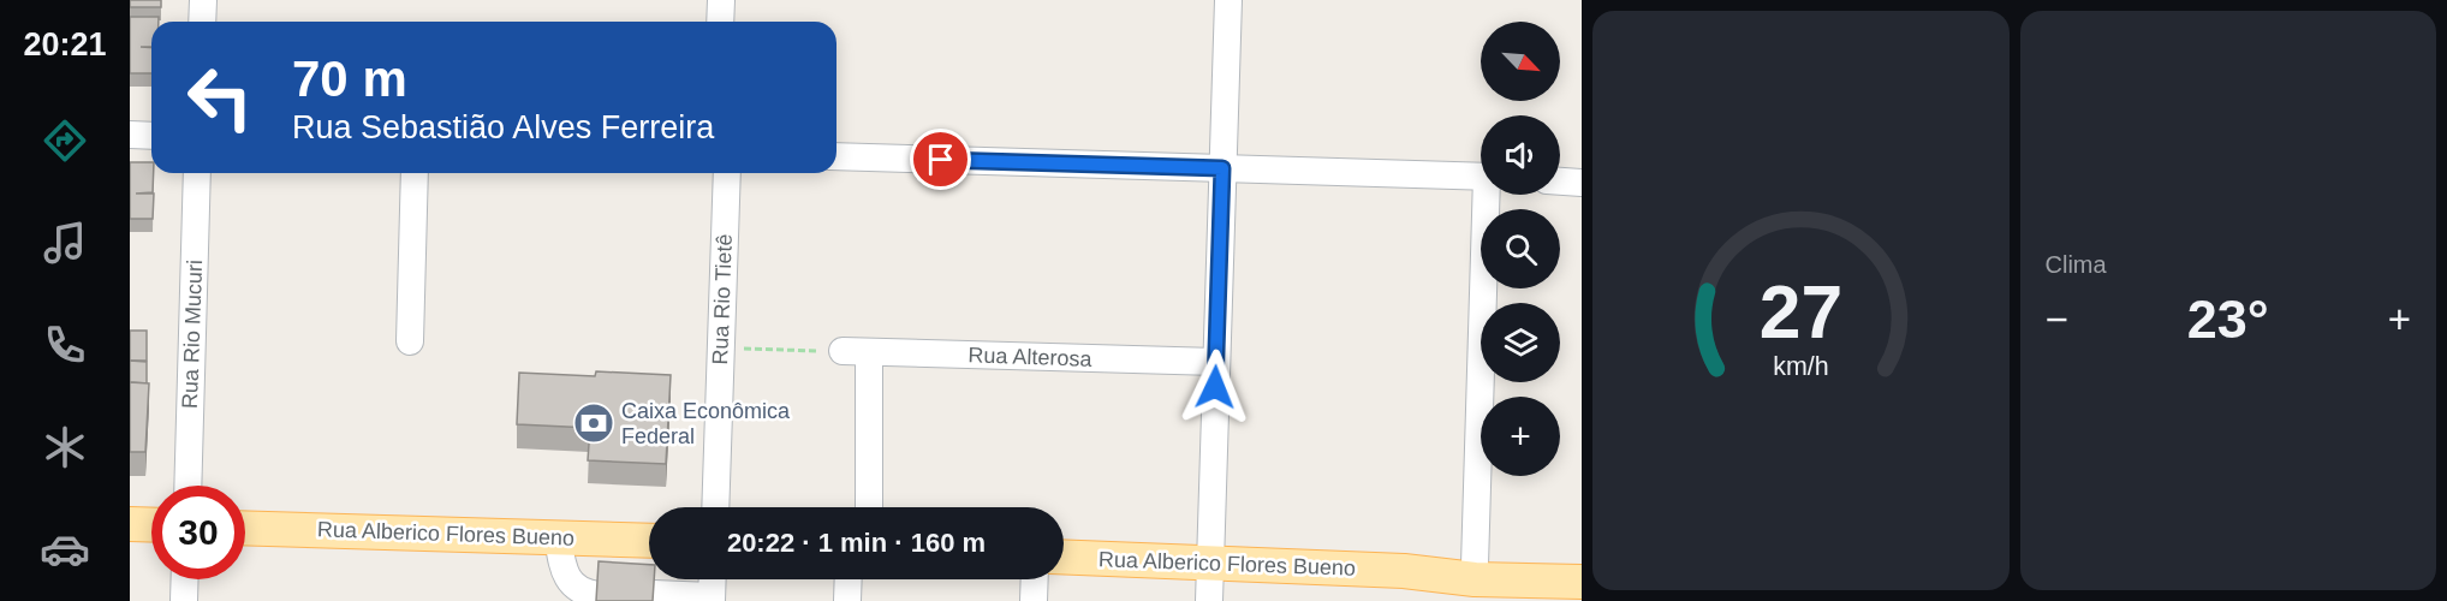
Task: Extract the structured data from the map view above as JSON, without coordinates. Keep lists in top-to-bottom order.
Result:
{
  "streets": {
    "main road": ["Rua Alberico Flores Bueno"],
    "street": ["Rua Rio Tietê", "Rua Rio Mucuri", "Rua Alterosa"]
  },
  "places": {
    "bank": ["Caixa Econômica Federal"]
  },
  "north": "bottom right",
  "page": {
    "tabs": "20:21",
    "tile": "Clima",
    "map_buttons": "+",
    "turn": ["70 m", "Rua Sebastião Alves Ferreira"],
    "heat": ["−", "23°", "+"],
    "limit": "30",
    "trip": "20:22 · 1 min · 160 m",
    "gauge": ["27", "km/h"]
  }
}
